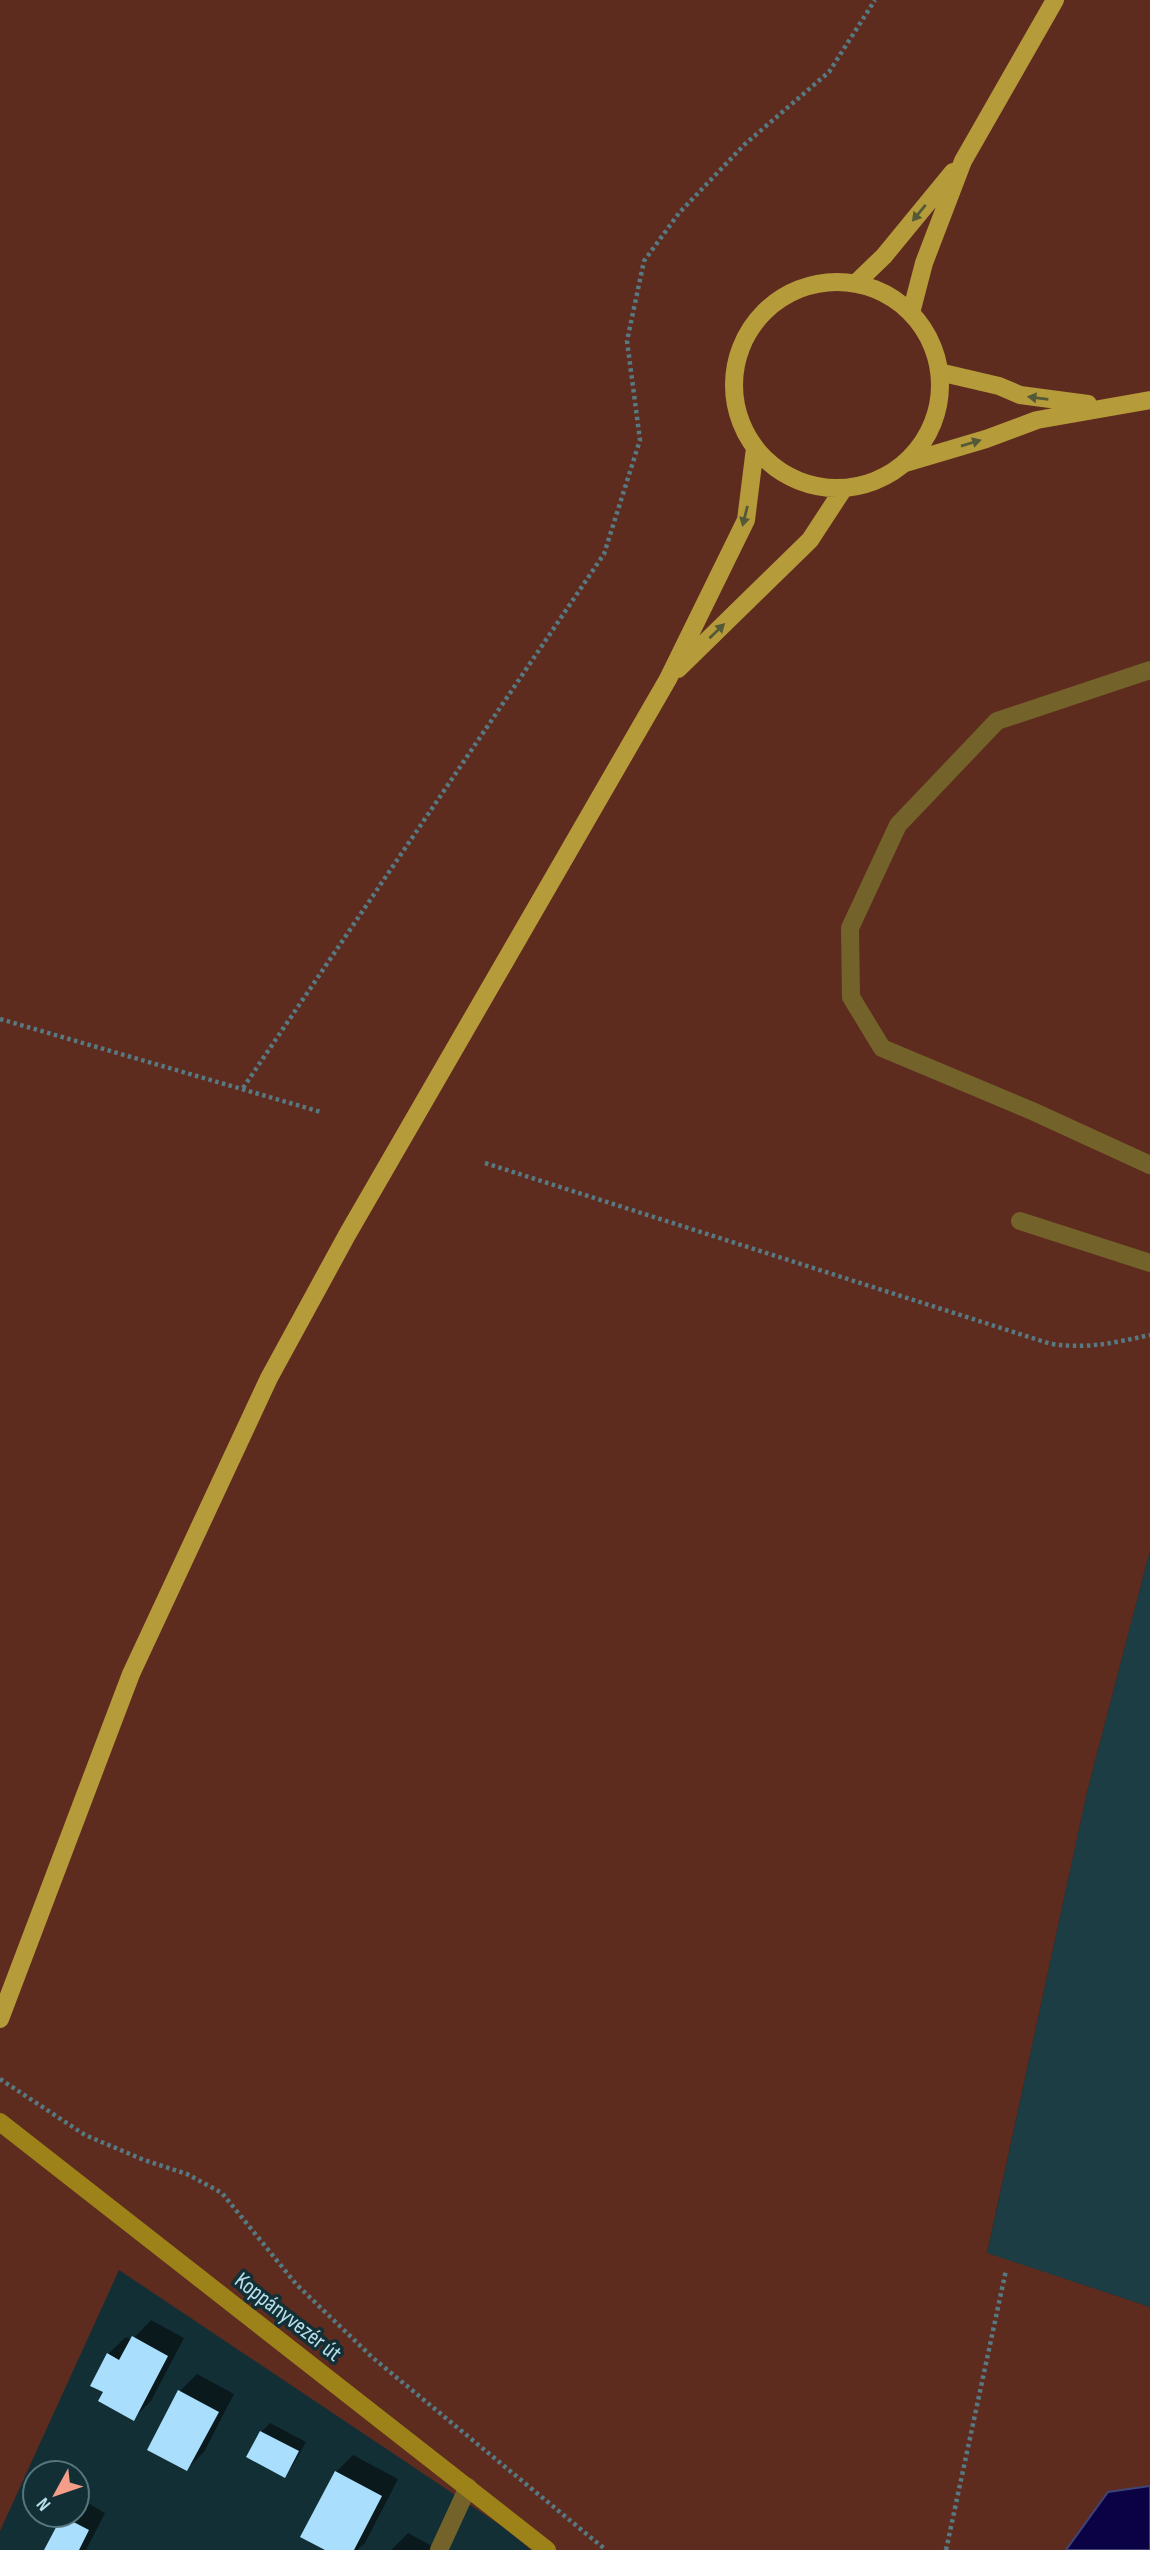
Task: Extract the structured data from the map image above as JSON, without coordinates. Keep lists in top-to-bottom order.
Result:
{
  "streets": {
    "street": ["Koppányvezér út"]
  },
  "north": "bottom left"
}
